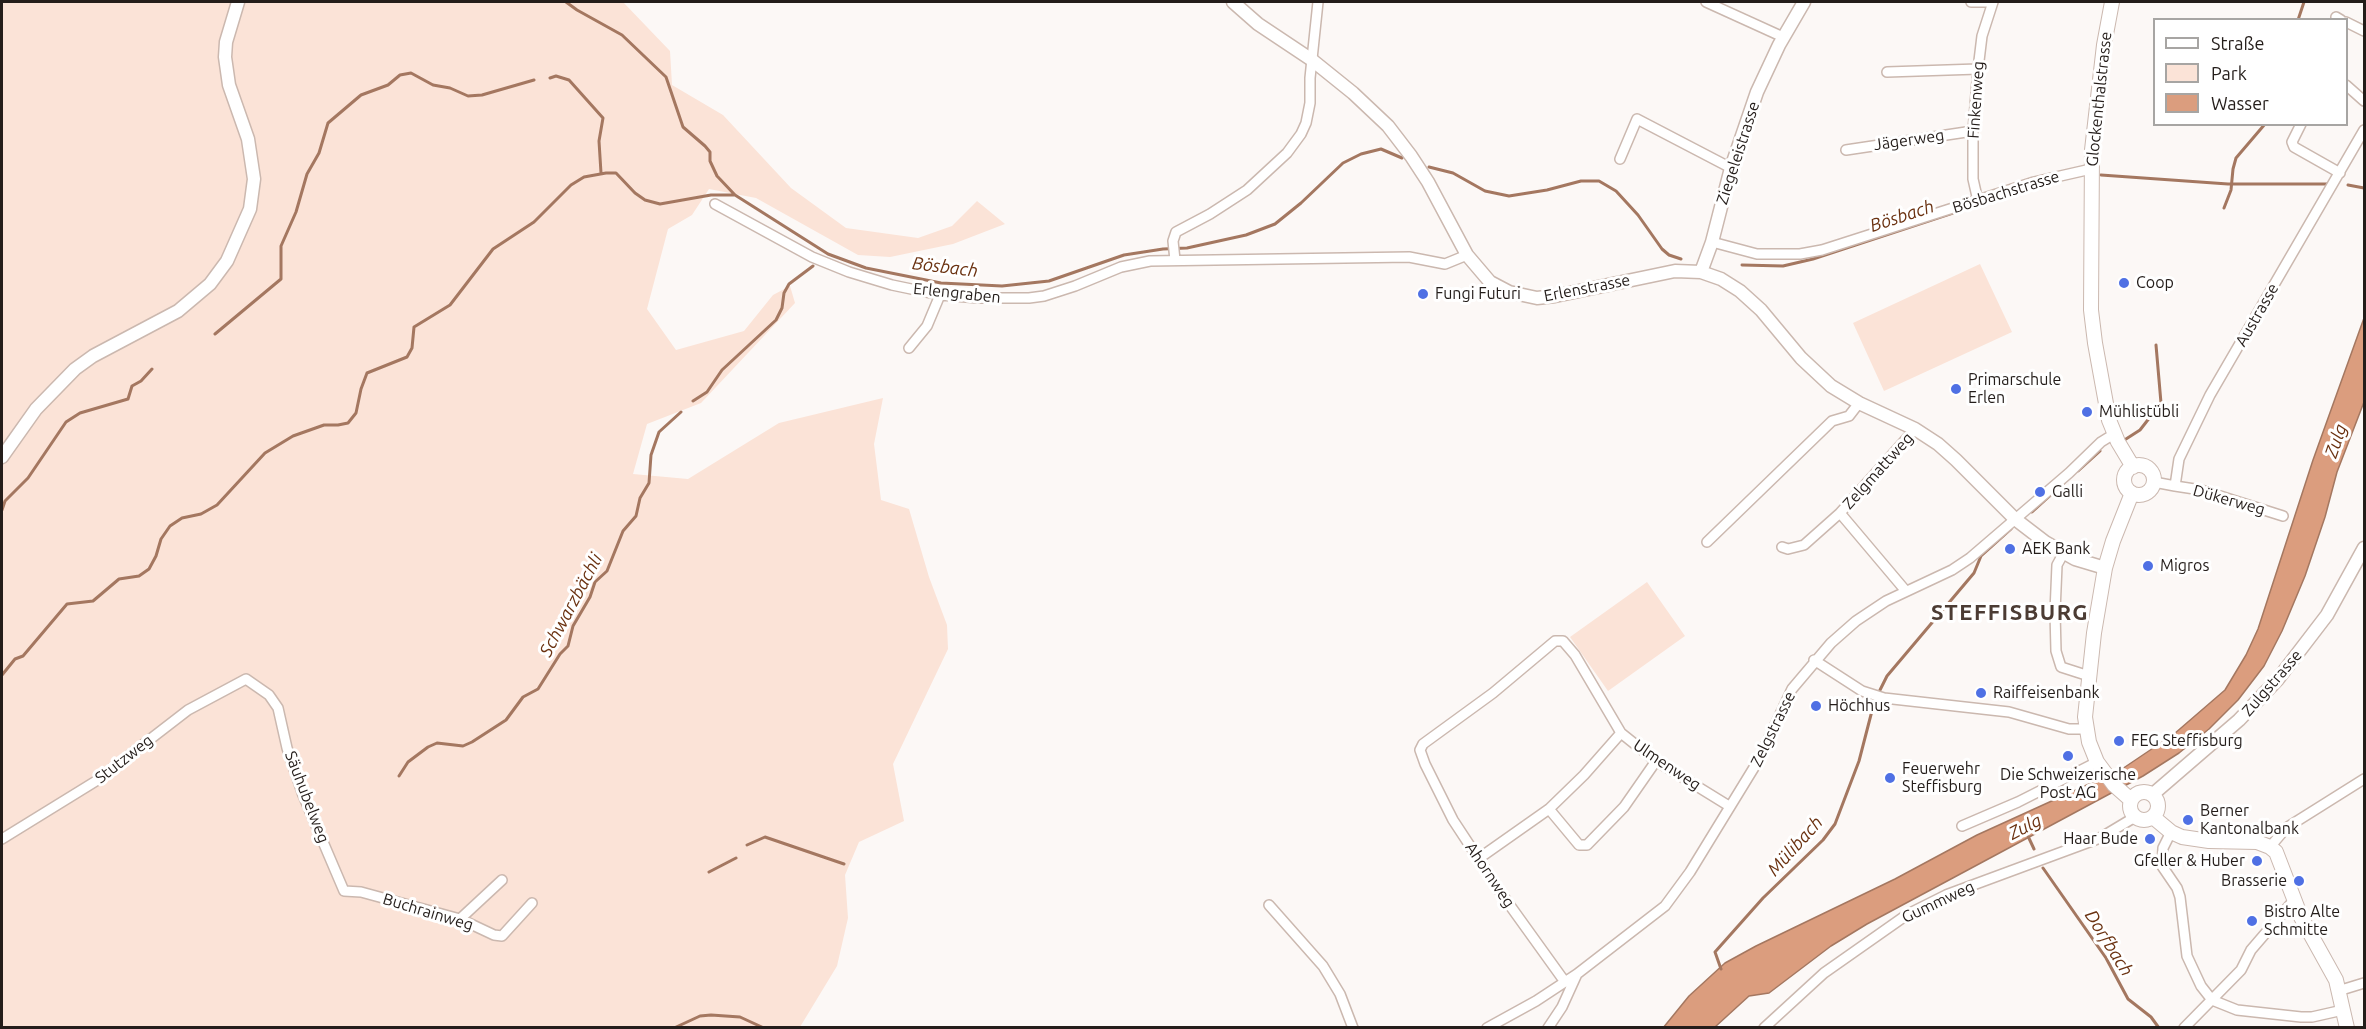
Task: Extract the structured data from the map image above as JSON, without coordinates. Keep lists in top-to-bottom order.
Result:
{
  "streets": {
    "main road": ["Glockenthalstrasse"],
    "street": [
      "Finkenweg",
      "Jägerweg",
      "Ziegeleistrasse",
      "Bösbachstrasse",
      "Erlenstrasse",
      "Erlengraben",
      "Austrasse",
      "Zelgmattweg",
      "Dükerweg",
      "Zulgstrasse",
      "Zelgstrasse",
      "Stutzweg",
      "Ulmenweg",
      "Säuhubelweg",
      "Ahornweg",
      "Gummweg",
      "Buchrainweg"
    ]
  },
  "crossings": [
    ["Glockenthalstrasse", "Bösbachstrasse"],
    ["Glockenthalstrasse", "Zelgstrasse"],
    ["Finkenweg", "Jägerweg"],
    ["Finkenweg", "Bösbachstrasse"],
    ["Ziegeleistrasse", "Bösbachstrasse"],
    ["Ziegeleistrasse", "Erlenstrasse"],
    ["Erlenstrasse", "Zelgmattweg"],
    ["Erlenstrasse", "Zelgstrasse"],
    ["Austrasse", "Dükerweg"],
    ["Zelgmattweg", "Zelgstrasse"],
    ["Zulgstrasse", "Gummweg"],
    ["Zelgstrasse", "Ulmenweg"],
    ["Zelgstrasse", "Ahornweg"],
    ["Stutzweg", "Säuhubelweg"],
    ["Ulmenweg", "Ahornweg"],
    ["Säuhubelweg", "Buchrainweg"]
  ],
  "districts": ["STEFFISBURG"],
  "water": [
    "Bösbach",
    "Zulg",
    "Schwarzbächli",
    "Mülibach",
    "Dorfbach"
  ],
  "places": [
    "Coop",
    "Fungi Futuri",
    "Primarschule Erlen",
    "Mühlistübli",
    "Galli",
    "AEK Bank",
    "Migros",
    "Raiffeisenbank",
    "Höchhus",
    "FEG Steffisburg",
    "Die Schweizerische Post AG",
    "Feuerwehr Steffisburg",
    "Berner Kantonalbank",
    "Haar Bude",
    "Gfeller & Huber",
    "Brasserie",
    "Bistro Alte Schmitte"
  ],
  "legend": ["Straße", "Park", "Wasser"]
}
